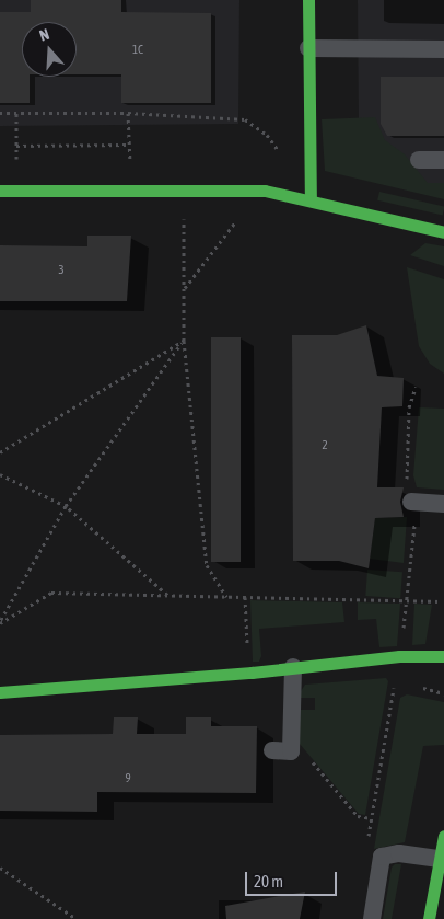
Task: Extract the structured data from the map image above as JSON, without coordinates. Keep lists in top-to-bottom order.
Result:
{
  "house_numbers": [
    "1C",
    "3",
    "2",
    "9"
  ],
  "scale_bar": "20 m",
  "north": "top"
}
